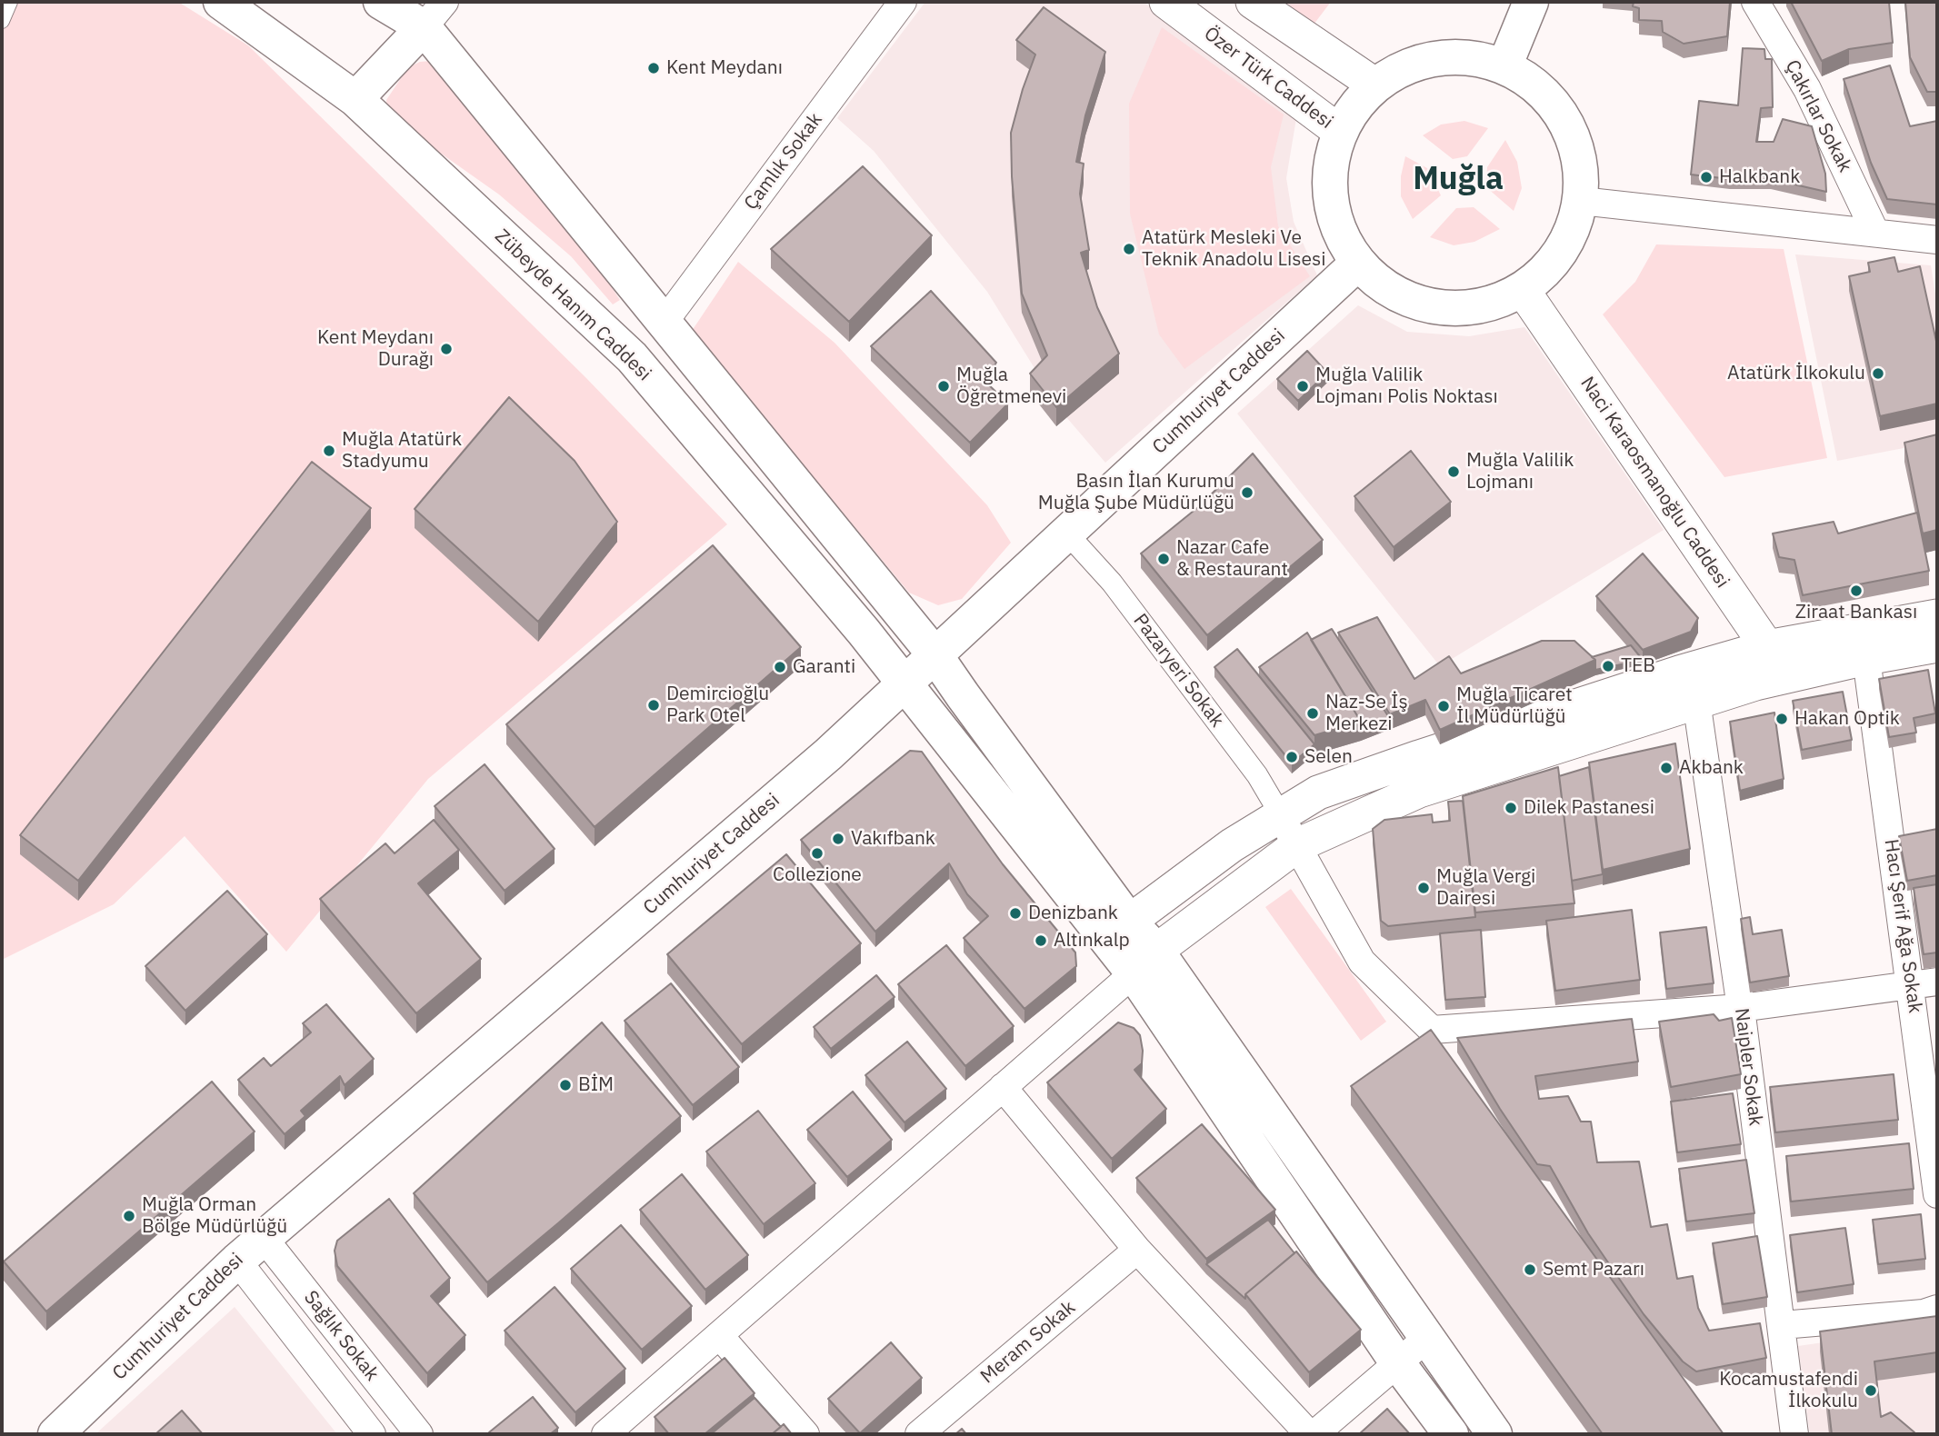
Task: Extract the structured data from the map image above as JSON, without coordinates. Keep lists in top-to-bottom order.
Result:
{
  "streets": {
    "main road": ["Zübeyde Hanım Caddesi", "Cumhuriyet Caddesi"],
    "street": [
      "Özer Türk Caddesi",
      "Çakırlar Sokak",
      "Çamlık Sokak",
      "Naci Karaosmanoğlu Caddesi",
      "Pazaryeri Sokak",
      "Hacı Şerif Ağa Sokak",
      "Naipler Sokak",
      "Sağlık Sokak",
      "Meram Sokak"
    ]
  },
  "crossings": [
    ["Zübeyde Hanım Caddesi", "Cumhuriyet Caddesi"],
    ["Cumhuriyet Caddesi", "Pazaryeri Sokak"],
    ["Cumhuriyet Caddesi", "Sağlık Sokak"]
  ],
  "districts": ["Muğla"],
  "places": [
    "Kent Meydanı",
    "Halkbank",
    "Atatürk Mesleki Ve Teknik Anadolu Lisesi",
    "Kent Meydanı Durağı",
    "Atatürk İlkokulu",
    "Muğla Öğretmenevi",
    "Muğla Valilik Lojmanı Polis Noktası",
    "Muğla Atatürk Stadyumu",
    "Muğla Valilik Lojmanı",
    "Basın İlan Kurumu Muğla Şube Müdürlüğü",
    "Nazar Cafe & Restaurant",
    "Ziraat Bankası",
    "TEB",
    "Garanti",
    "Demircioğlu Park Otel",
    "Muğla Ticaret İl Müdürlüğü",
    "Naz-Se İş Merkezi",
    "Hakan Optik",
    "Selen",
    "Akbank",
    "Dilek Pastanesi",
    "Vakıfbank",
    "Collezione",
    "Muğla Vergi Dairesi",
    "Denizbank",
    "Altınkalp",
    "BİM",
    "Muğla Orman Bölge Müdürlüğü",
    "Semt Pazarı",
    "Kocamustafendi İlkokulu"
  ]
}
